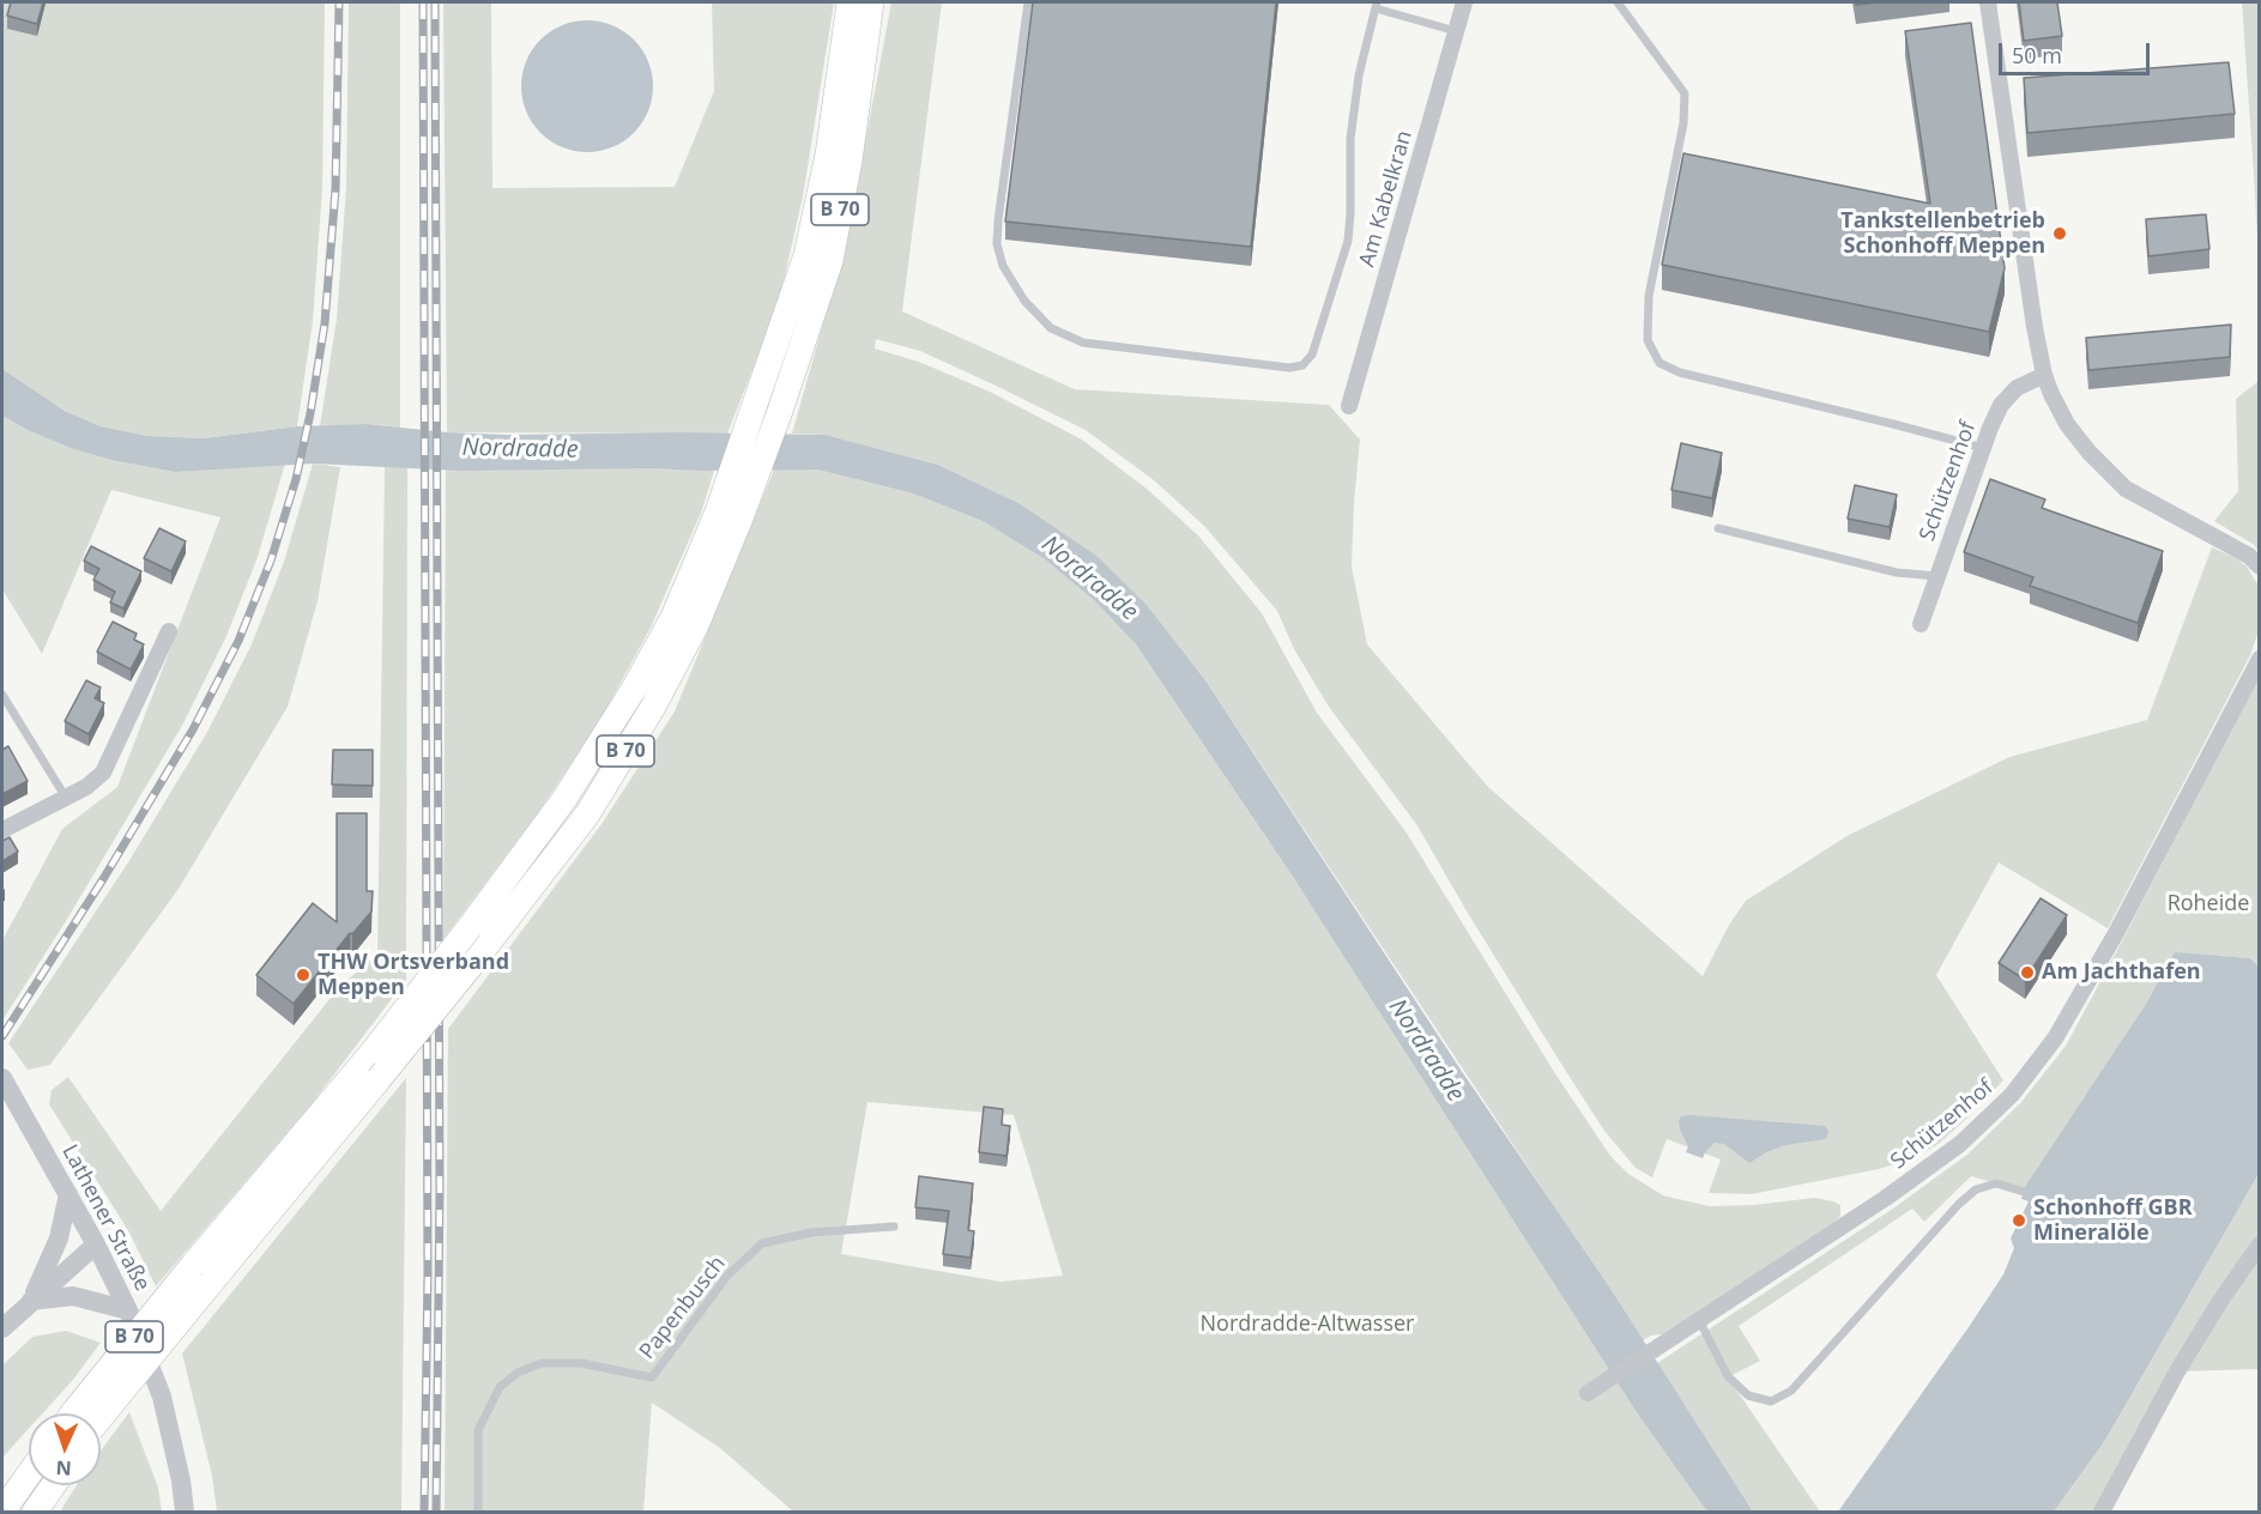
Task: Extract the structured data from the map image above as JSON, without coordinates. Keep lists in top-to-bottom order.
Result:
{
  "streets": {
    "highway": ["B 70"],
    "street": ["Am Kabelkran", "Schützenhof", "Lathener Straße"],
    "lane": ["Papenbusch"]
  },
  "water": ["Nordradde"],
  "parks": ["Roheide", "Nordradde-Altwasser"],
  "places": [
    "Tankstellenbetrieb Schonhoff Meppen",
    "Am Jachthafen",
    "THW Ortsverband Meppen",
    "Schonhoff GBR Mineralöle"
  ],
  "scale_bar": "50 m",
  "north": "bottom"
}
